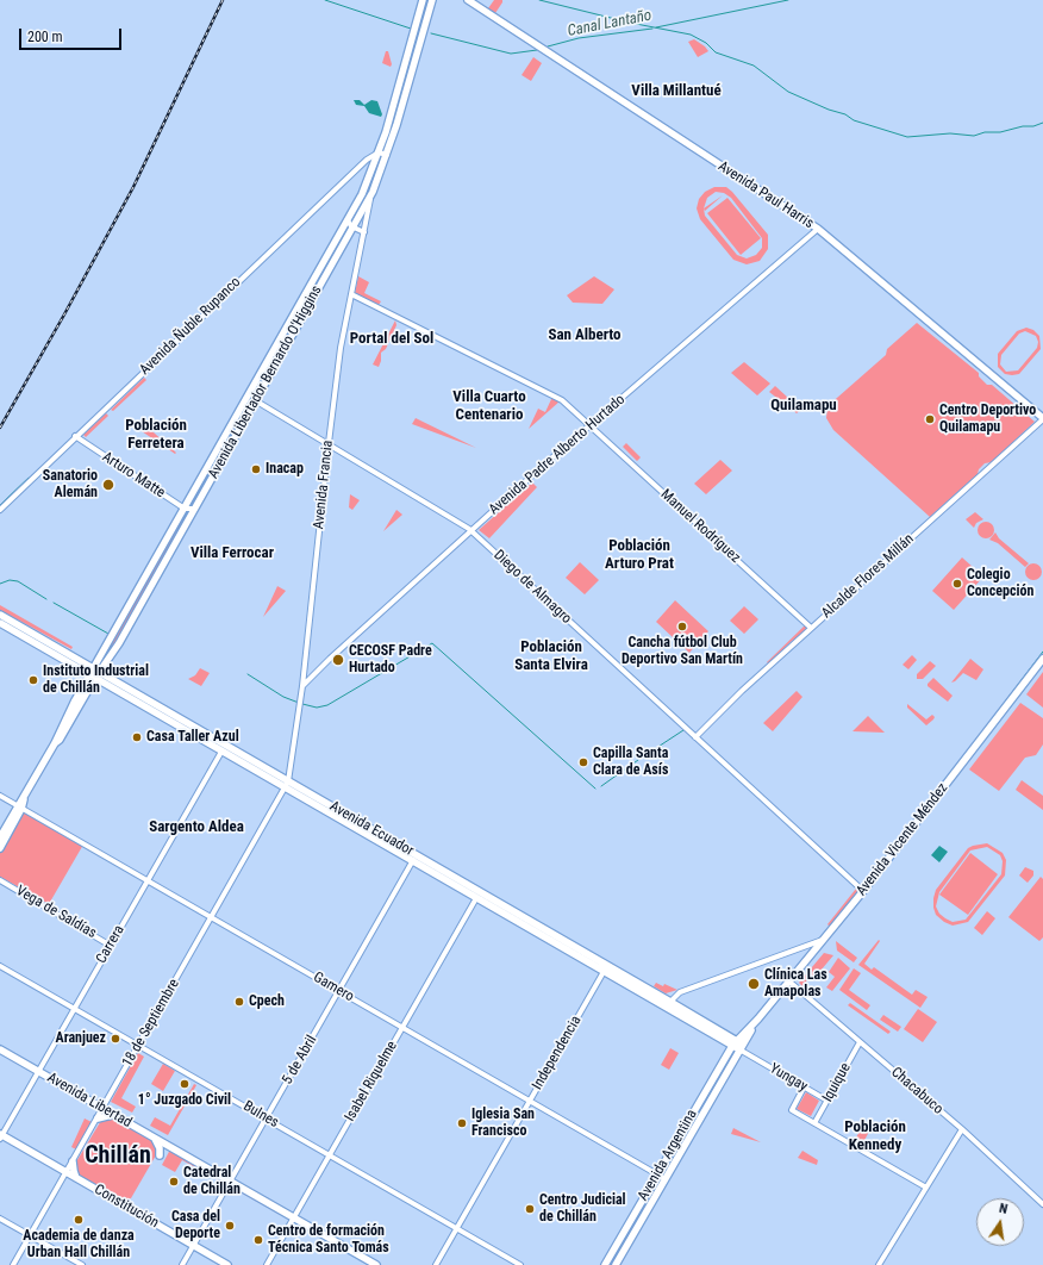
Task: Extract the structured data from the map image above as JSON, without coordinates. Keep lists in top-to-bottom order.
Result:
{
  "streets": {
    "main road": [
      "Avenida Paul Harris",
      "Avenida Libertador Bernardo O'Higgins",
      "Avenida Ecuador",
      "Avenida Vicente Méndez",
      "Avenida Libertad",
      "Avenida Argentina",
      "Constitución"
    ],
    "street": [
      "Avenida Ñuble Rupanco",
      "Avenida Padre Alberto Hurtado",
      "Arturo Matte",
      "Avenida Francia",
      "Manuel Rodríguez",
      "Alcalde Flores Millán",
      "Diego de Almagro",
      "Vega de Saldías",
      "Carrera",
      "Gamero",
      "18 de Septiembre",
      "Independencia",
      "5 de Abril",
      "Yungay",
      "Isabel Riquelme",
      "Iquique",
      "Chacabuco",
      "Bulnes"
    ]
  },
  "crossings": [
    ["Avenida Paul Harris", "Avenida Padre Alberto Hurtado"],
    ["Avenida Paul Harris", "Alcalde Flores Millán"],
    ["Avenida Ñuble Rupanco", "Avenida Libertador Bernardo O'Higgins"],
    ["Avenida Ñuble Rupanco", "Arturo Matte"],
    ["Avenida Libertador Bernardo O'Higgins", "Arturo Matte"],
    ["Avenida Libertador Bernardo O'Higgins", "Avenida Francia"],
    ["Avenida Libertador Bernardo O'Higgins", "Diego de Almagro"],
    ["Avenida Libertador Bernardo O'Higgins", "Avenida Ecuador"],
    ["Avenida Libertador Bernardo O'Higgins", "Gamero"],
    ["Avenida Padre Alberto Hurtado", "Avenida Francia"],
    ["Avenida Padre Alberto Hurtado", "Manuel Rodríguez"],
    ["Avenida Padre Alberto Hurtado", "Diego de Almagro"],
    ["Avenida Francia", "Manuel Rodríguez"],
    ["Avenida Francia", "Diego de Almagro"],
    ["Avenida Francia", "Avenida Ecuador"],
    ["Avenida Francia", "18 de Septiembre"],
    ["Manuel Rodríguez", "Alcalde Flores Millán"],
    ["Alcalde Flores Millán", "Diego de Almagro"],
    ["Diego de Almagro", "Avenida Vicente Méndez"],
    ["Avenida Ecuador", "Avenida Vicente Méndez"],
    ["Avenida Ecuador", "Carrera"],
    ["Avenida Ecuador", "18 de Septiembre"],
    ["Avenida Ecuador", "Independencia"],
    ["Avenida Ecuador", "5 de Abril"],
    ["Avenida Ecuador", "Yungay"],
    ["Avenida Ecuador", "Isabel Riquelme"],
    ["Avenida Ecuador", "Avenida Argentina"],
    ["Avenida Vicente Méndez", "Yungay"],
    ["Avenida Vicente Méndez", "Chacabuco"],
    ["Avenida Vicente Méndez", "Avenida Argentina"],
    ["Vega de Saldías", "Carrera"],
    ["Carrera", "Gamero"],
    ["Carrera", "Avenida Libertad"],
    ["Carrera", "Bulnes"],
    ["Carrera", "Constitución"],
    ["Gamero", "18 de Septiembre"],
    ["Gamero", "Independencia"],
    ["Gamero", "5 de Abril"],
    ["Gamero", "Isabel Riquelme"],
    ["Gamero", "Avenida Argentina"],
    ["18 de Septiembre", "Avenida Libertad"],
    ["18 de Septiembre", "Bulnes"],
    ["18 de Septiembre", "Constitución"],
    ["Independencia", "Bulnes"],
    ["5 de Abril", "Avenida Libertad"],
    ["5 de Abril", "Bulnes"],
    ["5 de Abril", "Constitución"],
    ["Yungay", "Iquique"],
    ["Yungay", "Avenida Argentina"],
    ["Isabel Riquelme", "Avenida Libertad"],
    ["Isabel Riquelme", "Bulnes"],
    ["Iquique", "Chacabuco"]
  ],
  "districts": [
    "Villa Millantué",
    "San Alberto",
    "Portal del Sol",
    "Villa Cuarto Centenario",
    "Quilamapu",
    "Población Ferretera",
    "Población Arturo Prat",
    "Villa Ferrocar",
    "Población Santa Elvira",
    "Sargento Aldea",
    "Población Kennedy",
    "Chillán"
  ],
  "water": ["Canal Lantaño"],
  "places": [
    "Centro Deportivo Quilamapu",
    "Inacap",
    "Sanatorio Alemán",
    "Colegio Concepción",
    "Cancha fútbol Club Deportivo San Martín",
    "CECOSF Padre Hurtado",
    "Instituto Industrial de Chillán",
    "Casa Taller Azul",
    "Capilla Santa Clara de Asís",
    "Clínica Las Amapolas",
    "Cpech",
    "Aranjuez",
    "1° Juzgado Civil",
    "Iglesia San Francisco",
    "Catedral de Chillán",
    "Centro Judicial de Chillán",
    "Academia de danza Urban Hall Chillán",
    "Casa del Deporte",
    "Centro de formación Técnica Santo Tomás"
  ],
  "scale_bar": "200 m",
  "north": "top"
}
